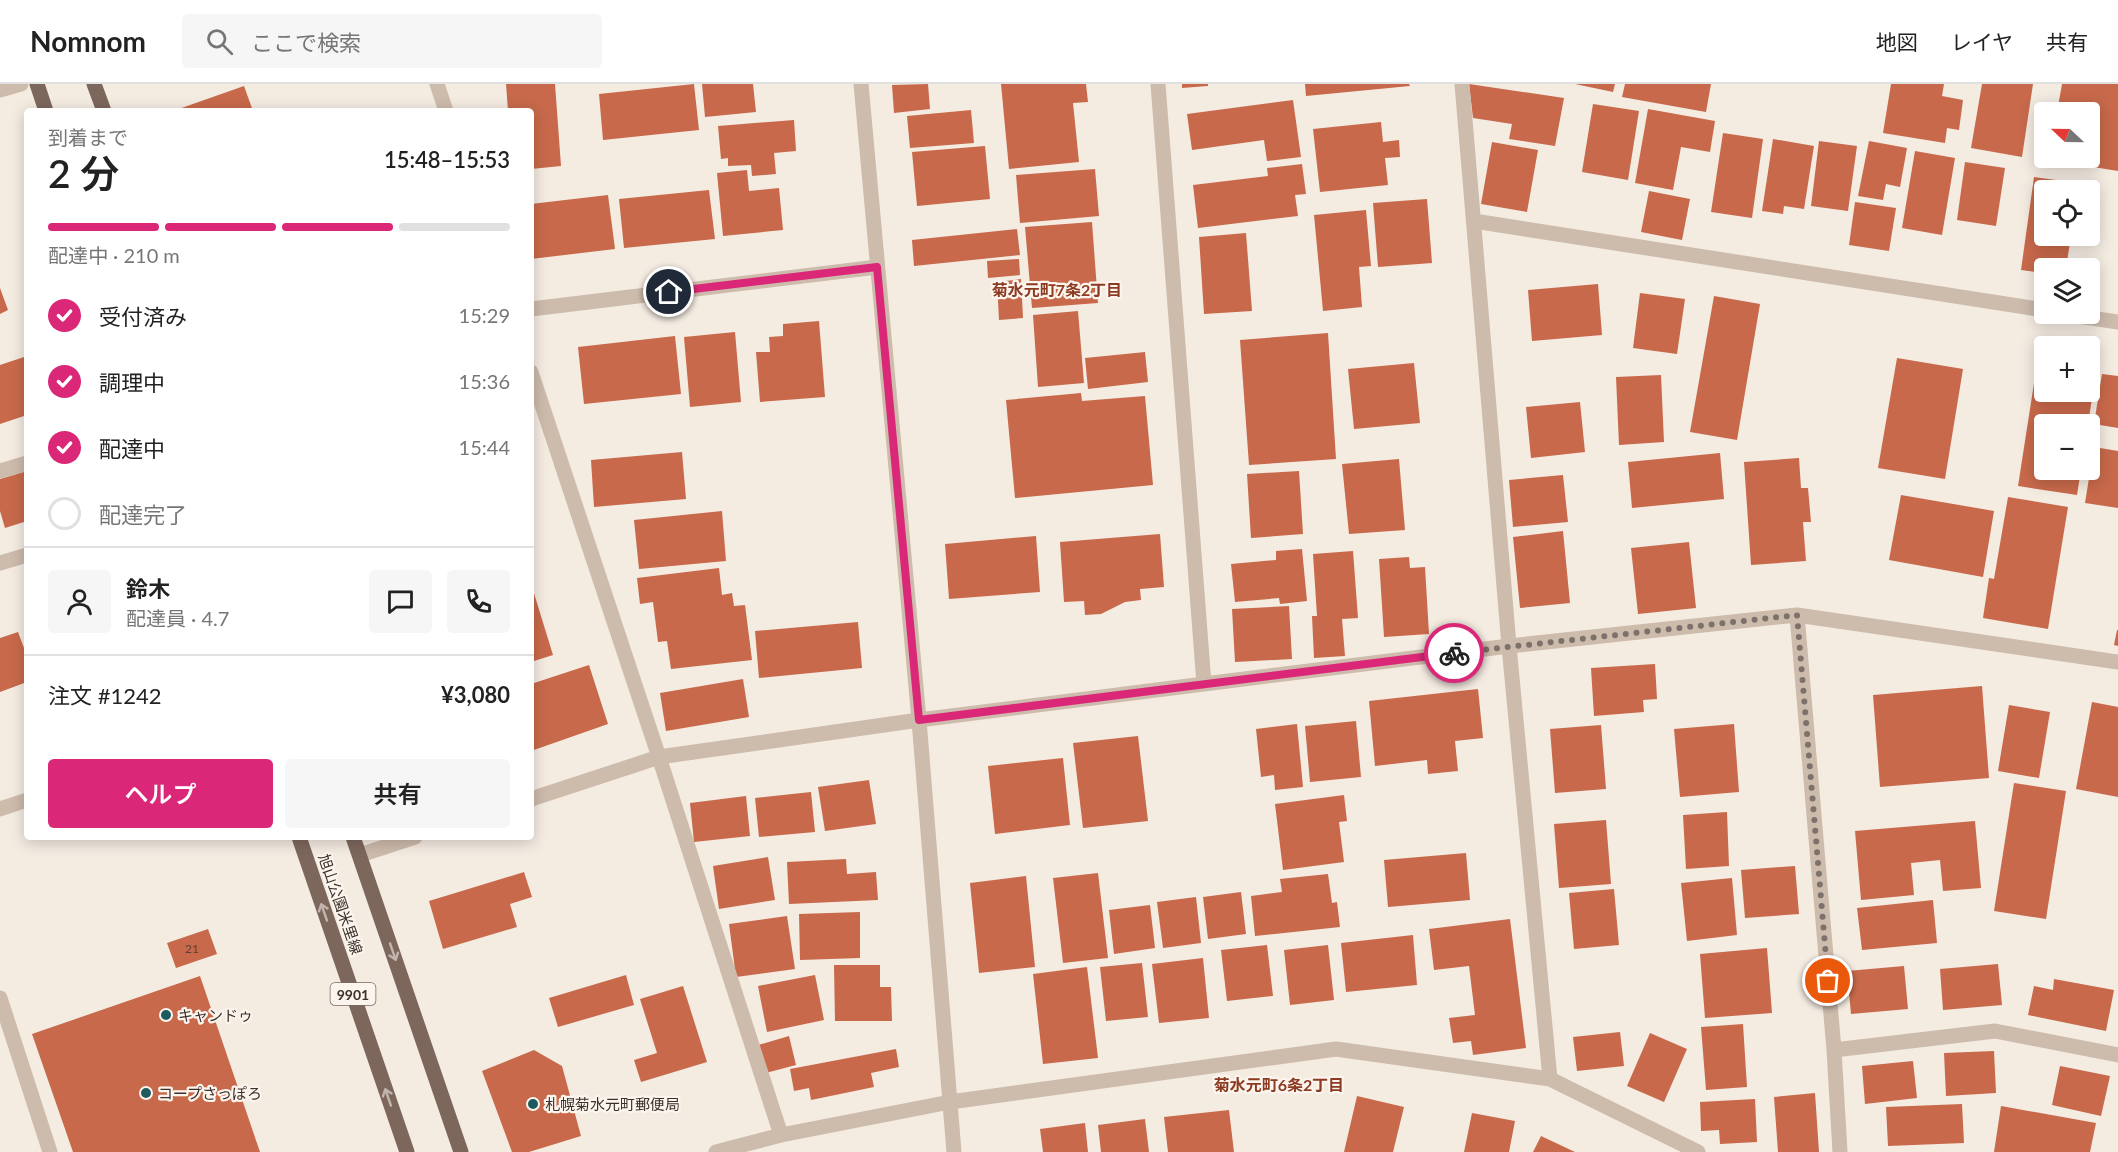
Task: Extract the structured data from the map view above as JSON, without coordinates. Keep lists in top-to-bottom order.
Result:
{
  "streets": {
    "main road": ["旭山公園米里線", "9901"]
  },
  "districts": ["菊水元町7条2丁目", "菊水元町6条2丁目"],
  "places": ["キャンドゥ", "コープさっぽろ", "札幌菊水元町郵便局"],
  "house_numbers": ["21"],
  "north": "left",
  "page": {
    "header": "Nomnom",
    "search": "ここで検索",
    "nav": ["地図", "レイヤ", "共有"],
    "map_buttons": ["+", "−"],
    "heading": ["2 分", "到着まで", "15:48–15:53"],
    "panel": [
      "鈴木",
      "配達員 · 4.7",
      "注文 #1242",
      "¥3,080"
    ],
    "bar": "配達中 · 210 m",
    "list": [
      ["受付済み", "15:29"],
      ["調理中", "15:36"],
      ["配達中", "15:44"],
      "配達完了"
    ],
    "buttons": ["ヘルプ", "共有"]
  }
}
